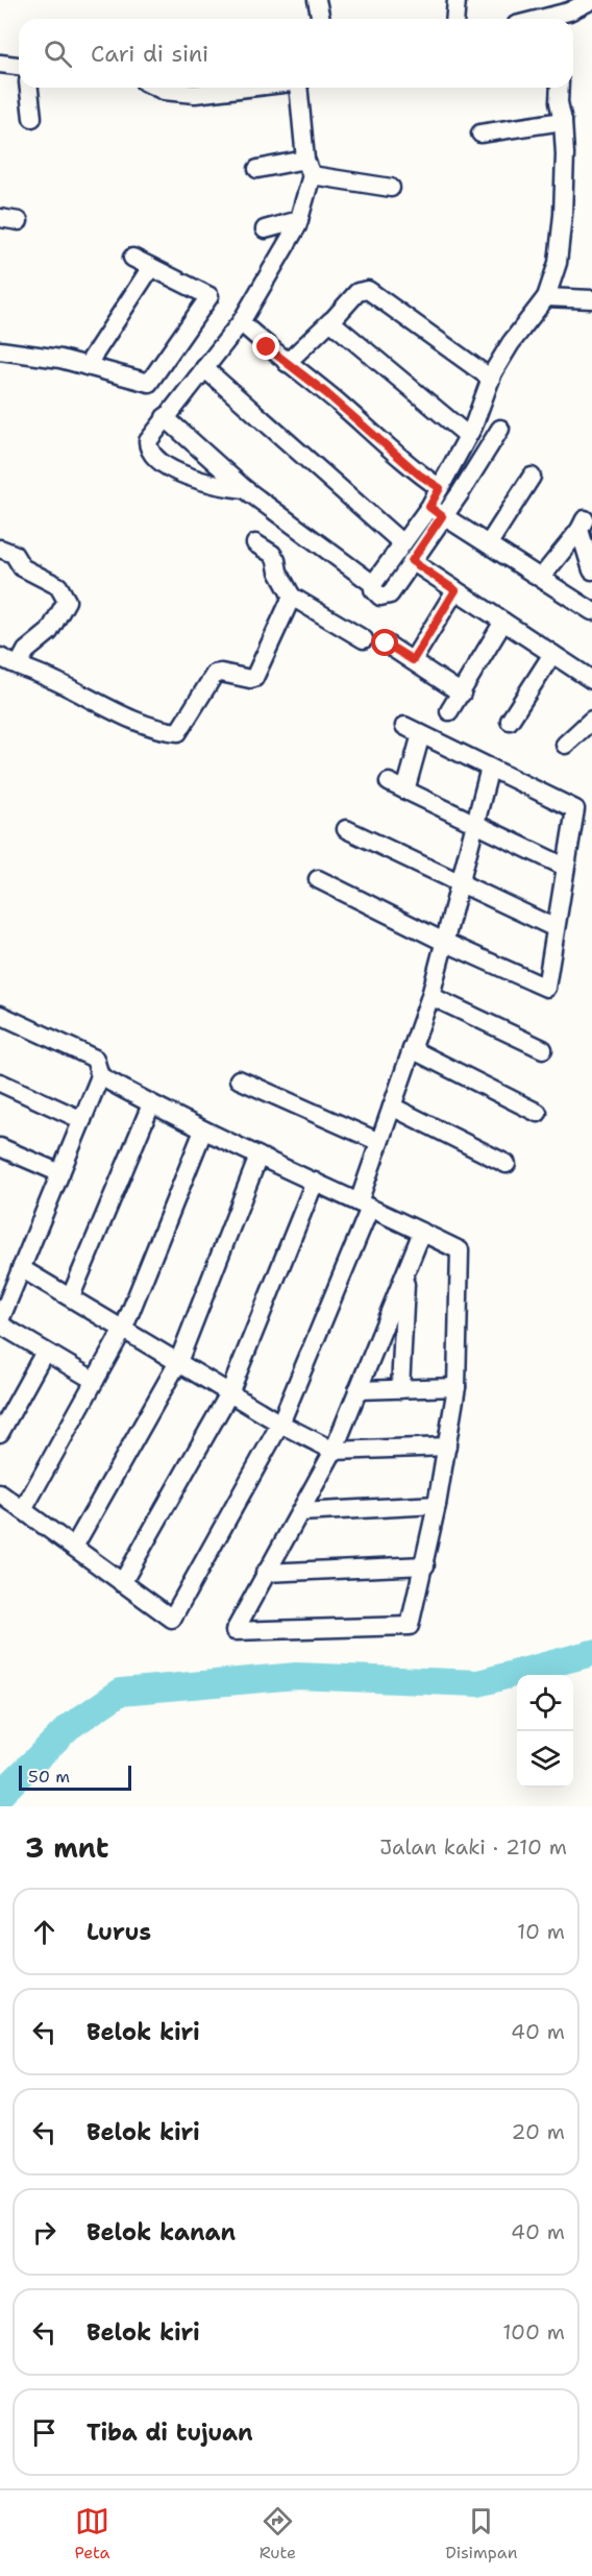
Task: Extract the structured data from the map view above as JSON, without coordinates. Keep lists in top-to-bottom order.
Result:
{
  "scale_bar": "50 m",
  "page": {
    "search": "Cari di sini",
    "scale": "50 m",
    "heading": ["3 mnt", "Jalan kaki · 210 m"],
    "list": [
      ["Lurus", "10 m"],
      ["Belok kiri", "40 m"],
      ["Belok kiri", "20 m"],
      ["Belok kanan", "40 m"],
      ["Belok kiri", "100 m"],
      "Tiba di tujuan"
    ],
    "nav": ["Peta", "Rute", "Disimpan"]
  }
}
